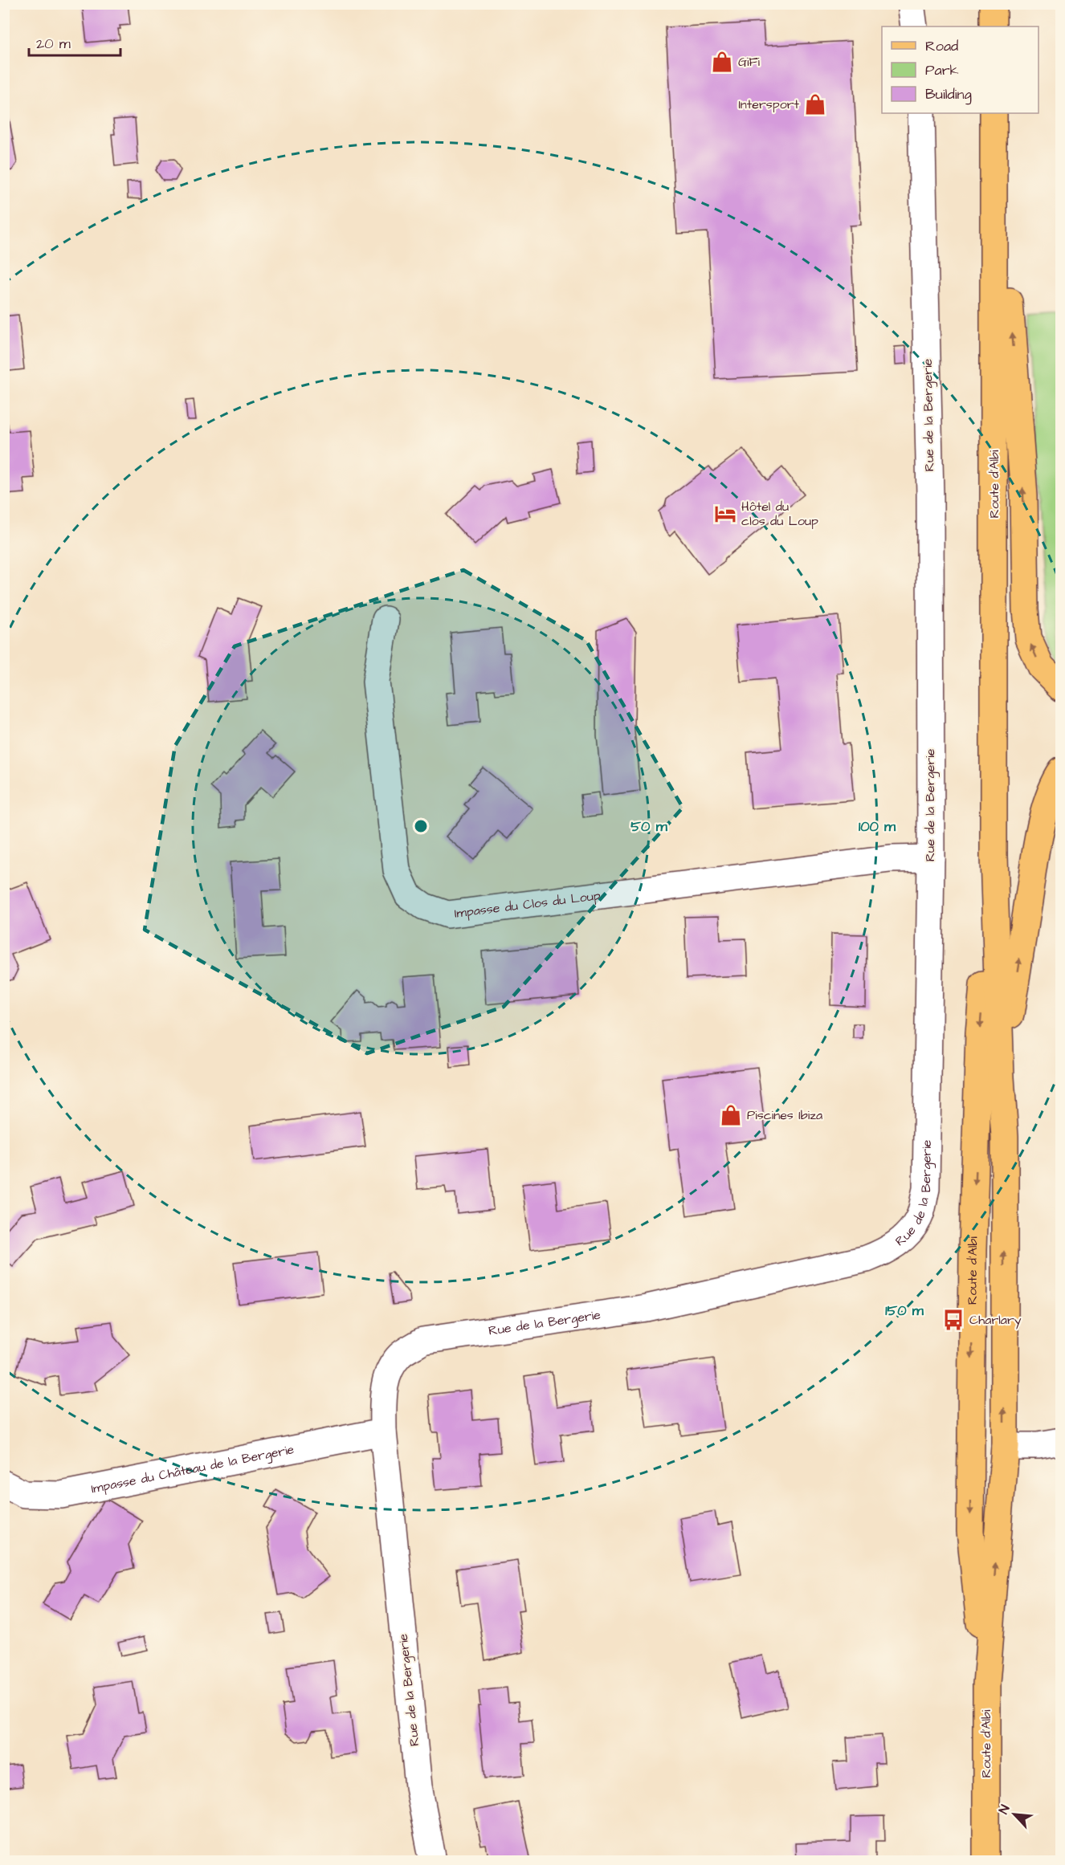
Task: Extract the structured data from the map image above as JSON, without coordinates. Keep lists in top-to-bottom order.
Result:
{
  "streets": {
    "main road": ["Route d'Albi"],
    "street": ["Rue de la Bergerie", "Impasse du Clos du Loup", "Impasse du Château de la Bergerie"]
  },
  "crossings": [
    ["Rue de la Bergerie", "Impasse du Clos du Loup"],
    ["Rue de la Bergerie", "Impasse du Château de la Bergerie"]
  ],
  "places": {
    "shop": ["GiFi", "Intersport", "Piscines Ibiza"],
    "hotel": ["Hôtel du clos du Loup"],
    "bus stop": ["Charlary"]
  },
  "legend": ["Road", "Park", "Building"],
  "scale_bar": "20 m",
  "north": "top left",
  "rings": ["50 m", "100 m", "150 m"]
}
